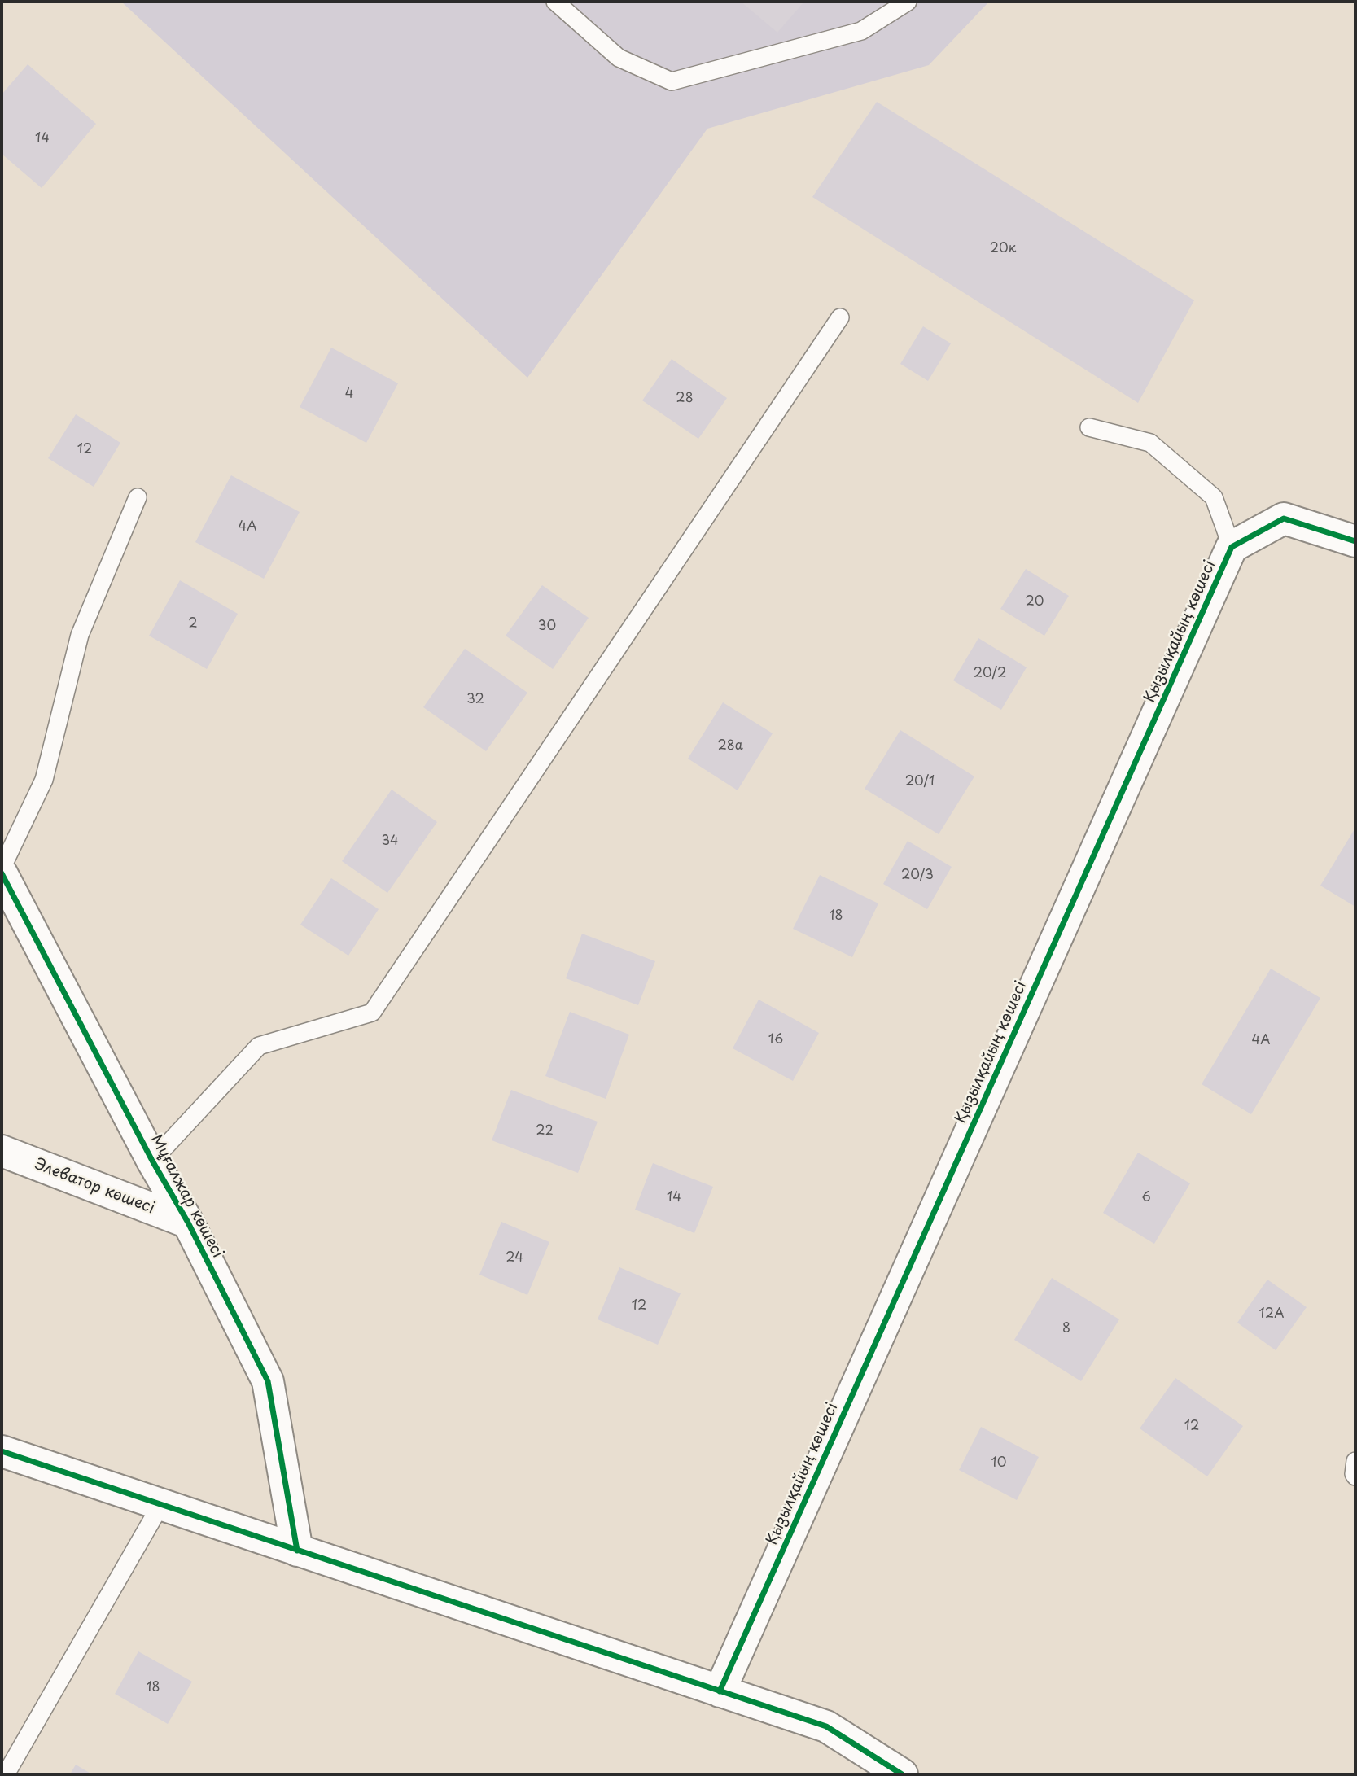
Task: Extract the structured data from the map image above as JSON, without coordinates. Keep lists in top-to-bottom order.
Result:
{
  "streets": {
    "street": ["Қызылқайың көшесі", "Элеватор көшесі", "Мұғалжар көшесі"]
  },
  "crossings": [
    ["Элеватор көшесі", "Мұғалжар көшесі"]
  ],
  "house_numbers": [
    "14",
    "20к",
    "4",
    "28",
    "12",
    "4А",
    "20",
    "2",
    "30",
    "20/2",
    "32",
    "28а",
    "20/1",
    "34",
    "20/3",
    "18",
    "16",
    "4А",
    "22",
    "14",
    "6",
    "24",
    "12",
    "12А",
    "8",
    "12",
    "10",
    "18"
  ]
}
